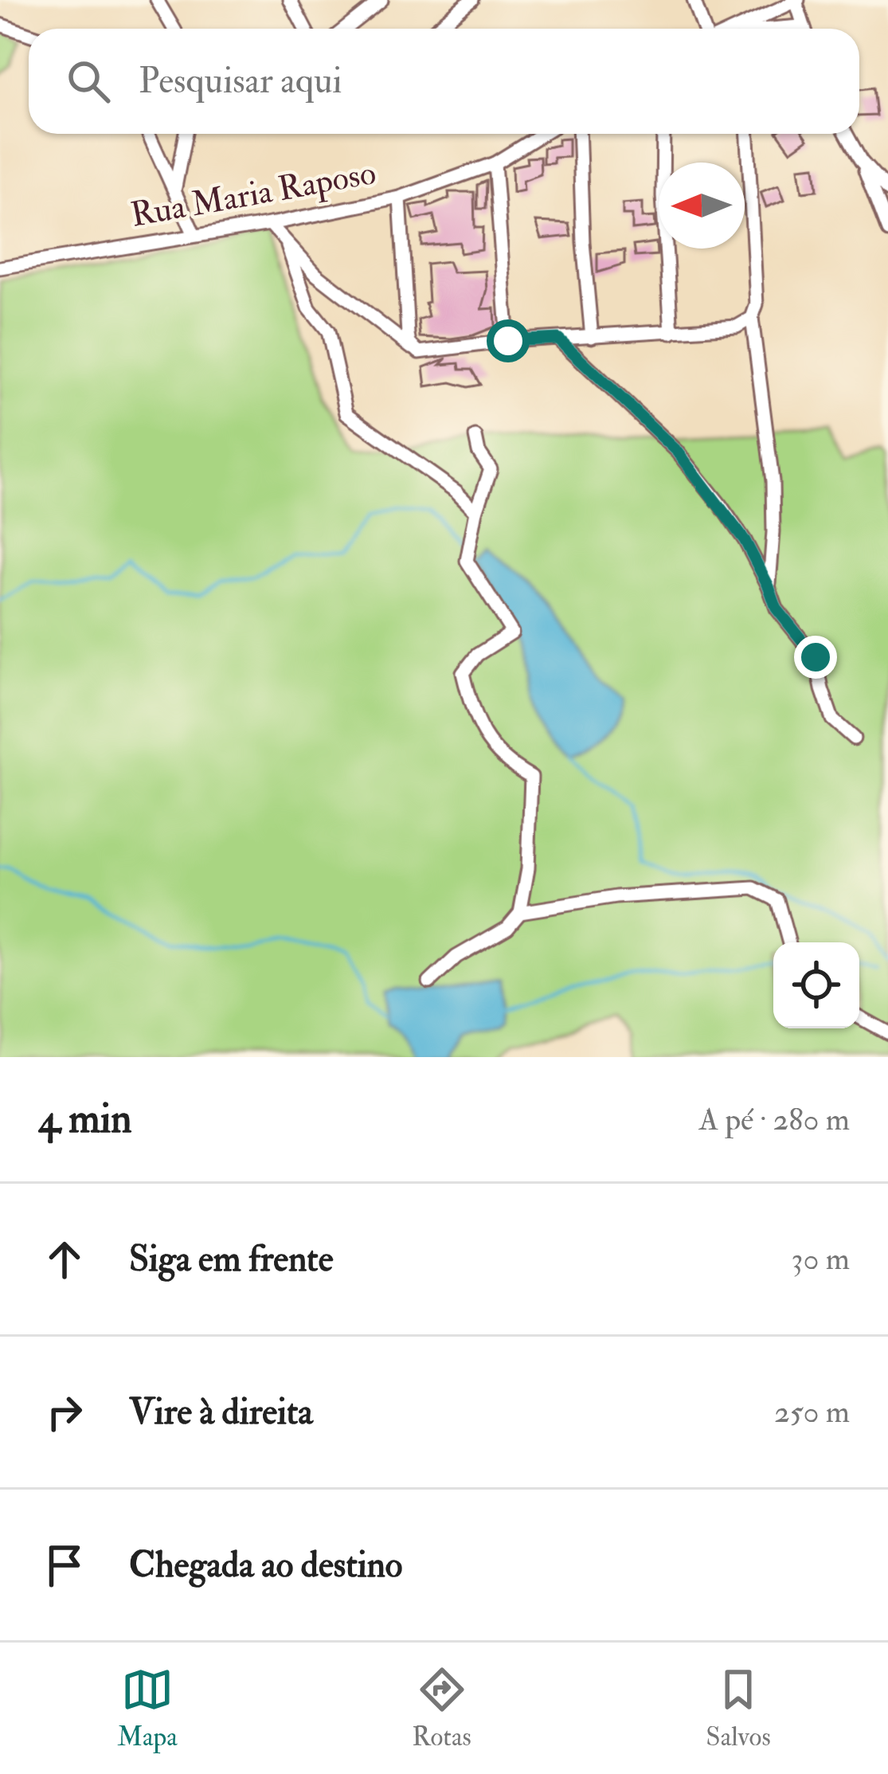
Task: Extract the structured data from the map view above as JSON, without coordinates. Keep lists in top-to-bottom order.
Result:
{
  "streets": {
    "street": ["Rua Maria Raposo"]
  },
  "north": "left",
  "page": {
    "search": "Pesquisar aqui",
    "heading": ["4 min", "A pé · 280 m"],
    "list": [
      ["Siga em frente", "30 m"],
      ["Vire à direita", "250 m"],
      "Chegada ao destino"
    ],
    "nav": ["Mapa", "Rotas", "Salvos"]
  }
}
